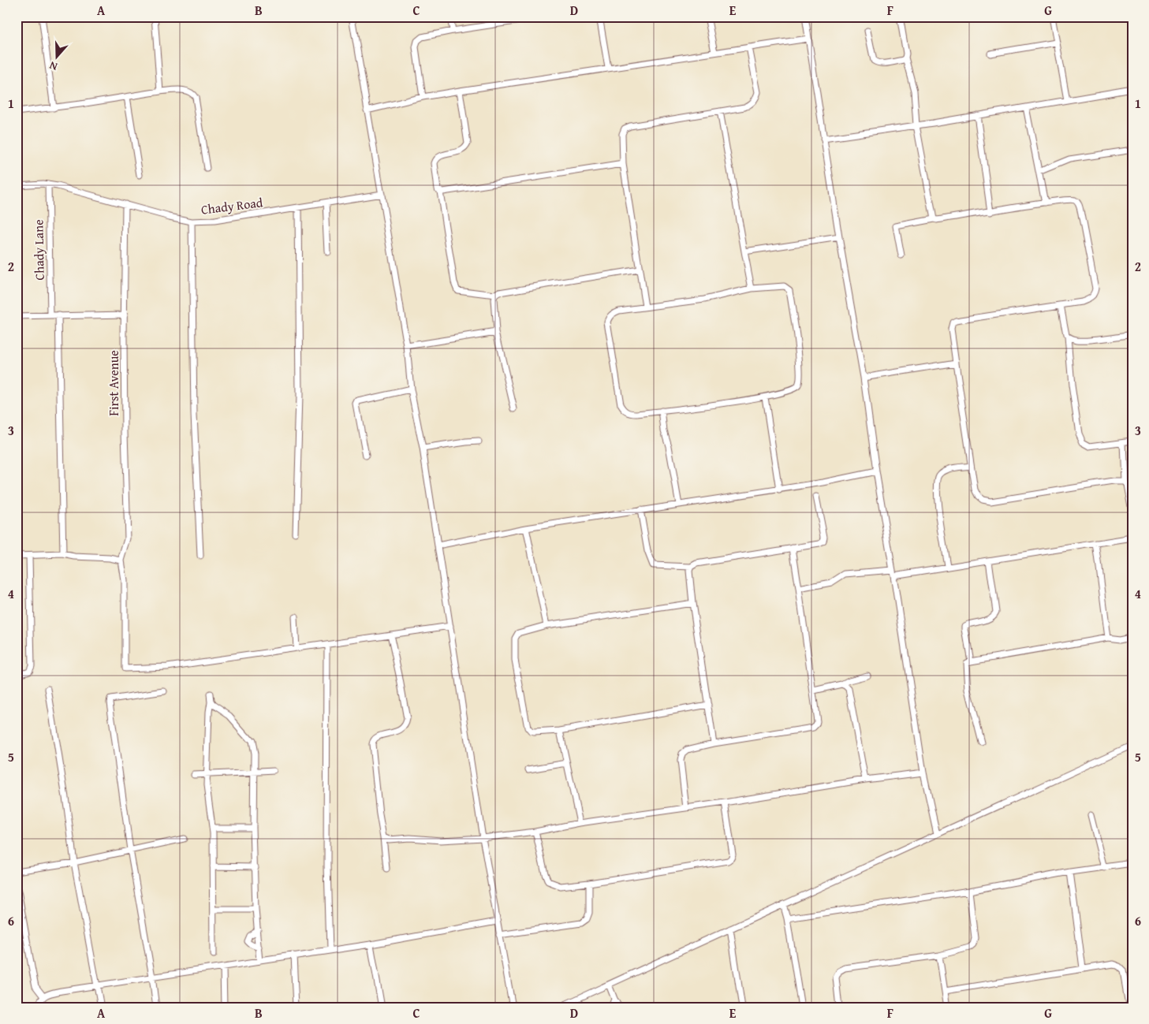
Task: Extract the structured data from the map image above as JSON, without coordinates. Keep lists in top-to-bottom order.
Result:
{
  "streets": {
    "street": ["Chady Road", "Chady Lane", "First Avenue"]
  },
  "crossings": [
    ["Chady Road", "Chady Lane"],
    ["Chady Road", "First Avenue"]
  ],
  "north": "bottom",
  "grid": {
    "columns": [
      "A",
      "B",
      "C",
      "D",
      "E",
      "F",
      "G"
    ],
    "rows": [
      "1",
      "2",
      "3",
      "4",
      "5",
      "6"
    ]
  }
}
